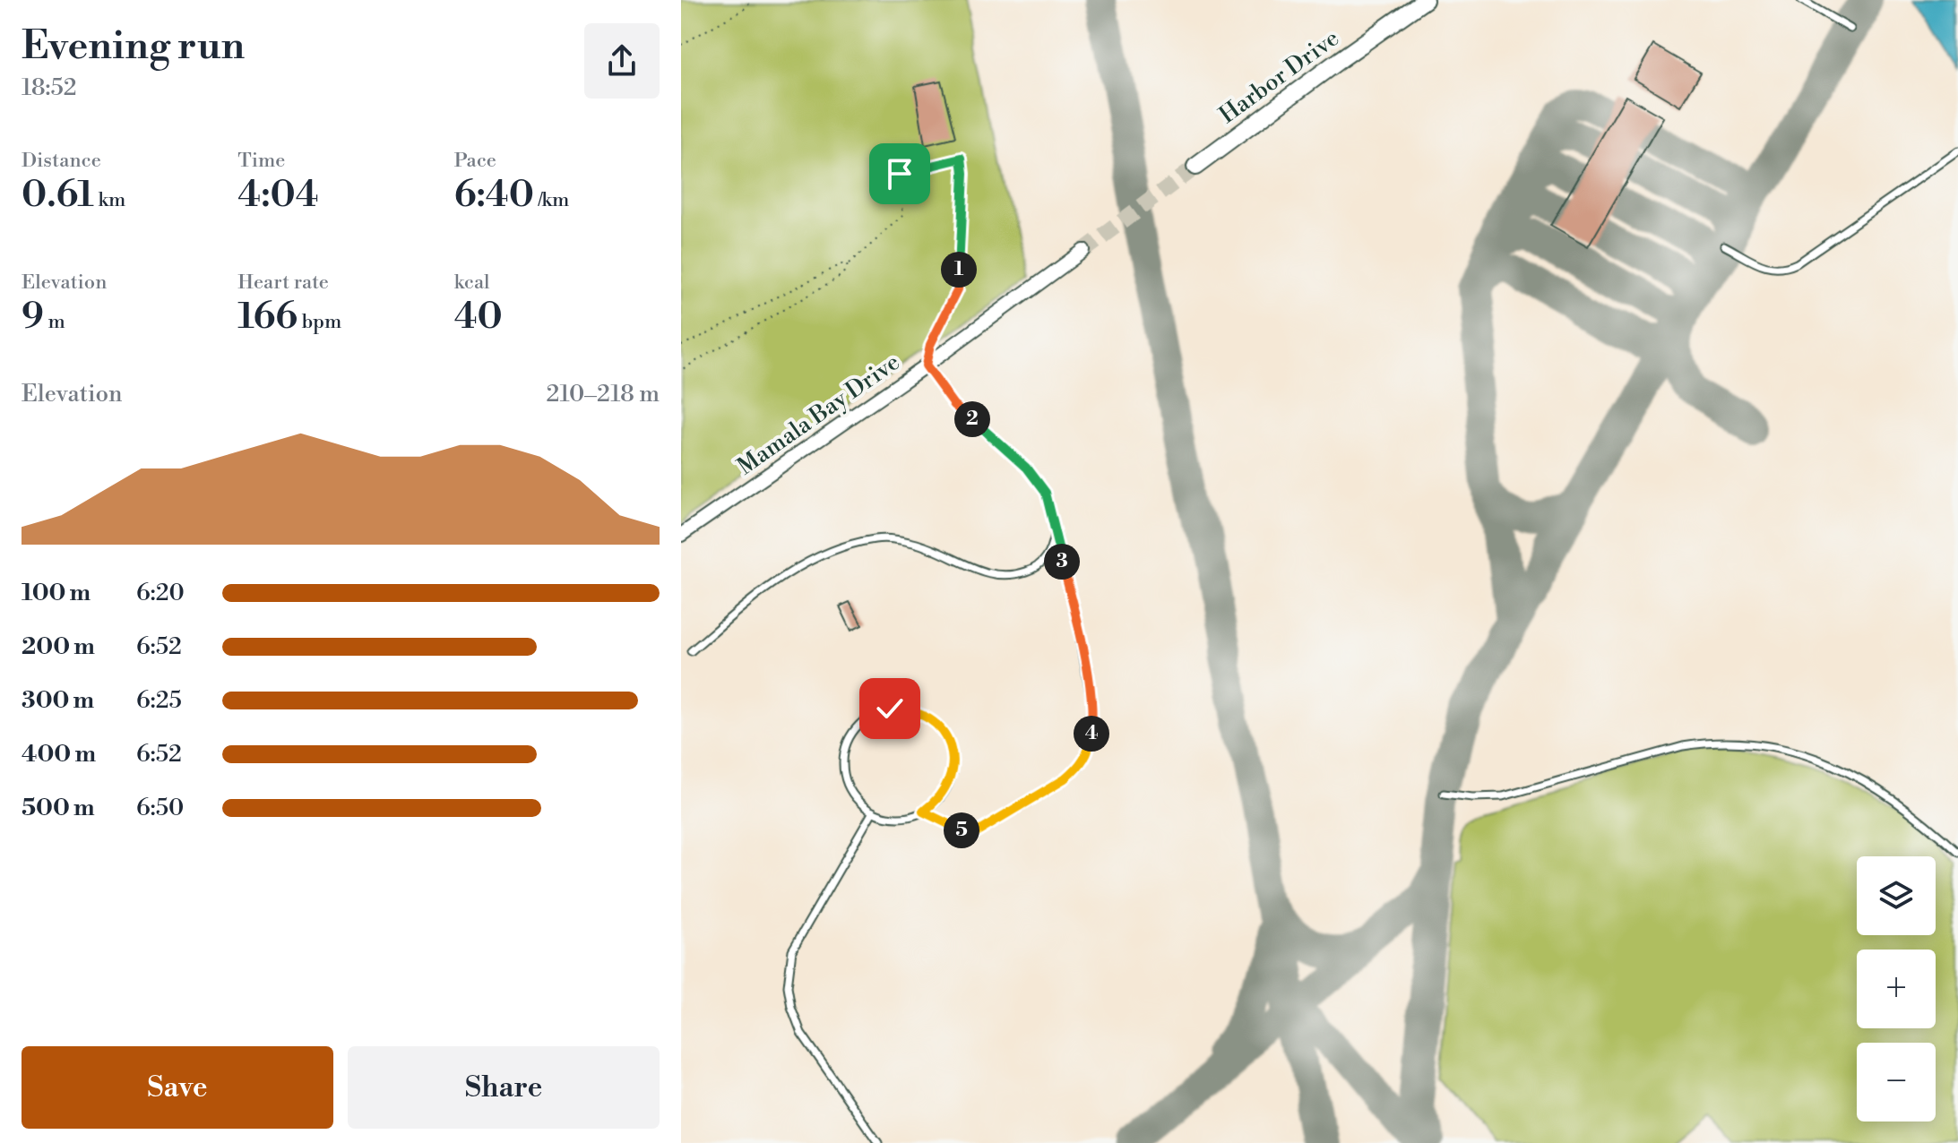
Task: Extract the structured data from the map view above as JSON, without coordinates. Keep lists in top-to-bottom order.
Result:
{
  "streets": {
    "street": ["Harbor Drive", "Mamala Bay Drive"]
  },
  "page": {
    "heading": ["Evening run", "18:52"],
    "stats": [
      ["Distance", "0.61 km"],
      ["Time", "4:04"],
      ["Pace", "6:40 /km"],
      ["Elevation", "9 m"],
      ["Heart rate", "166 bpm"],
      ["kcal", "40"]
    ],
    "pins": [
      "1",
      "2",
      "3",
      "4",
      "5"
    ],
    "chart": ["Elevation", "210–218 m"],
    "list": [
      {
        "name": "100 m",
        "note": "6:20"
      },
      {
        "name": "200 m",
        "note": "6:52"
      },
      {
        "name": "300 m",
        "note": "6:25"
      },
      {
        "name": "400 m",
        "note": "6:52"
      },
      {
        "name": "500 m",
        "note": "6:50"
      }
    ],
    "map_buttons": ["+", "−"],
    "buttons": ["Save", "Share"]
  }
}
